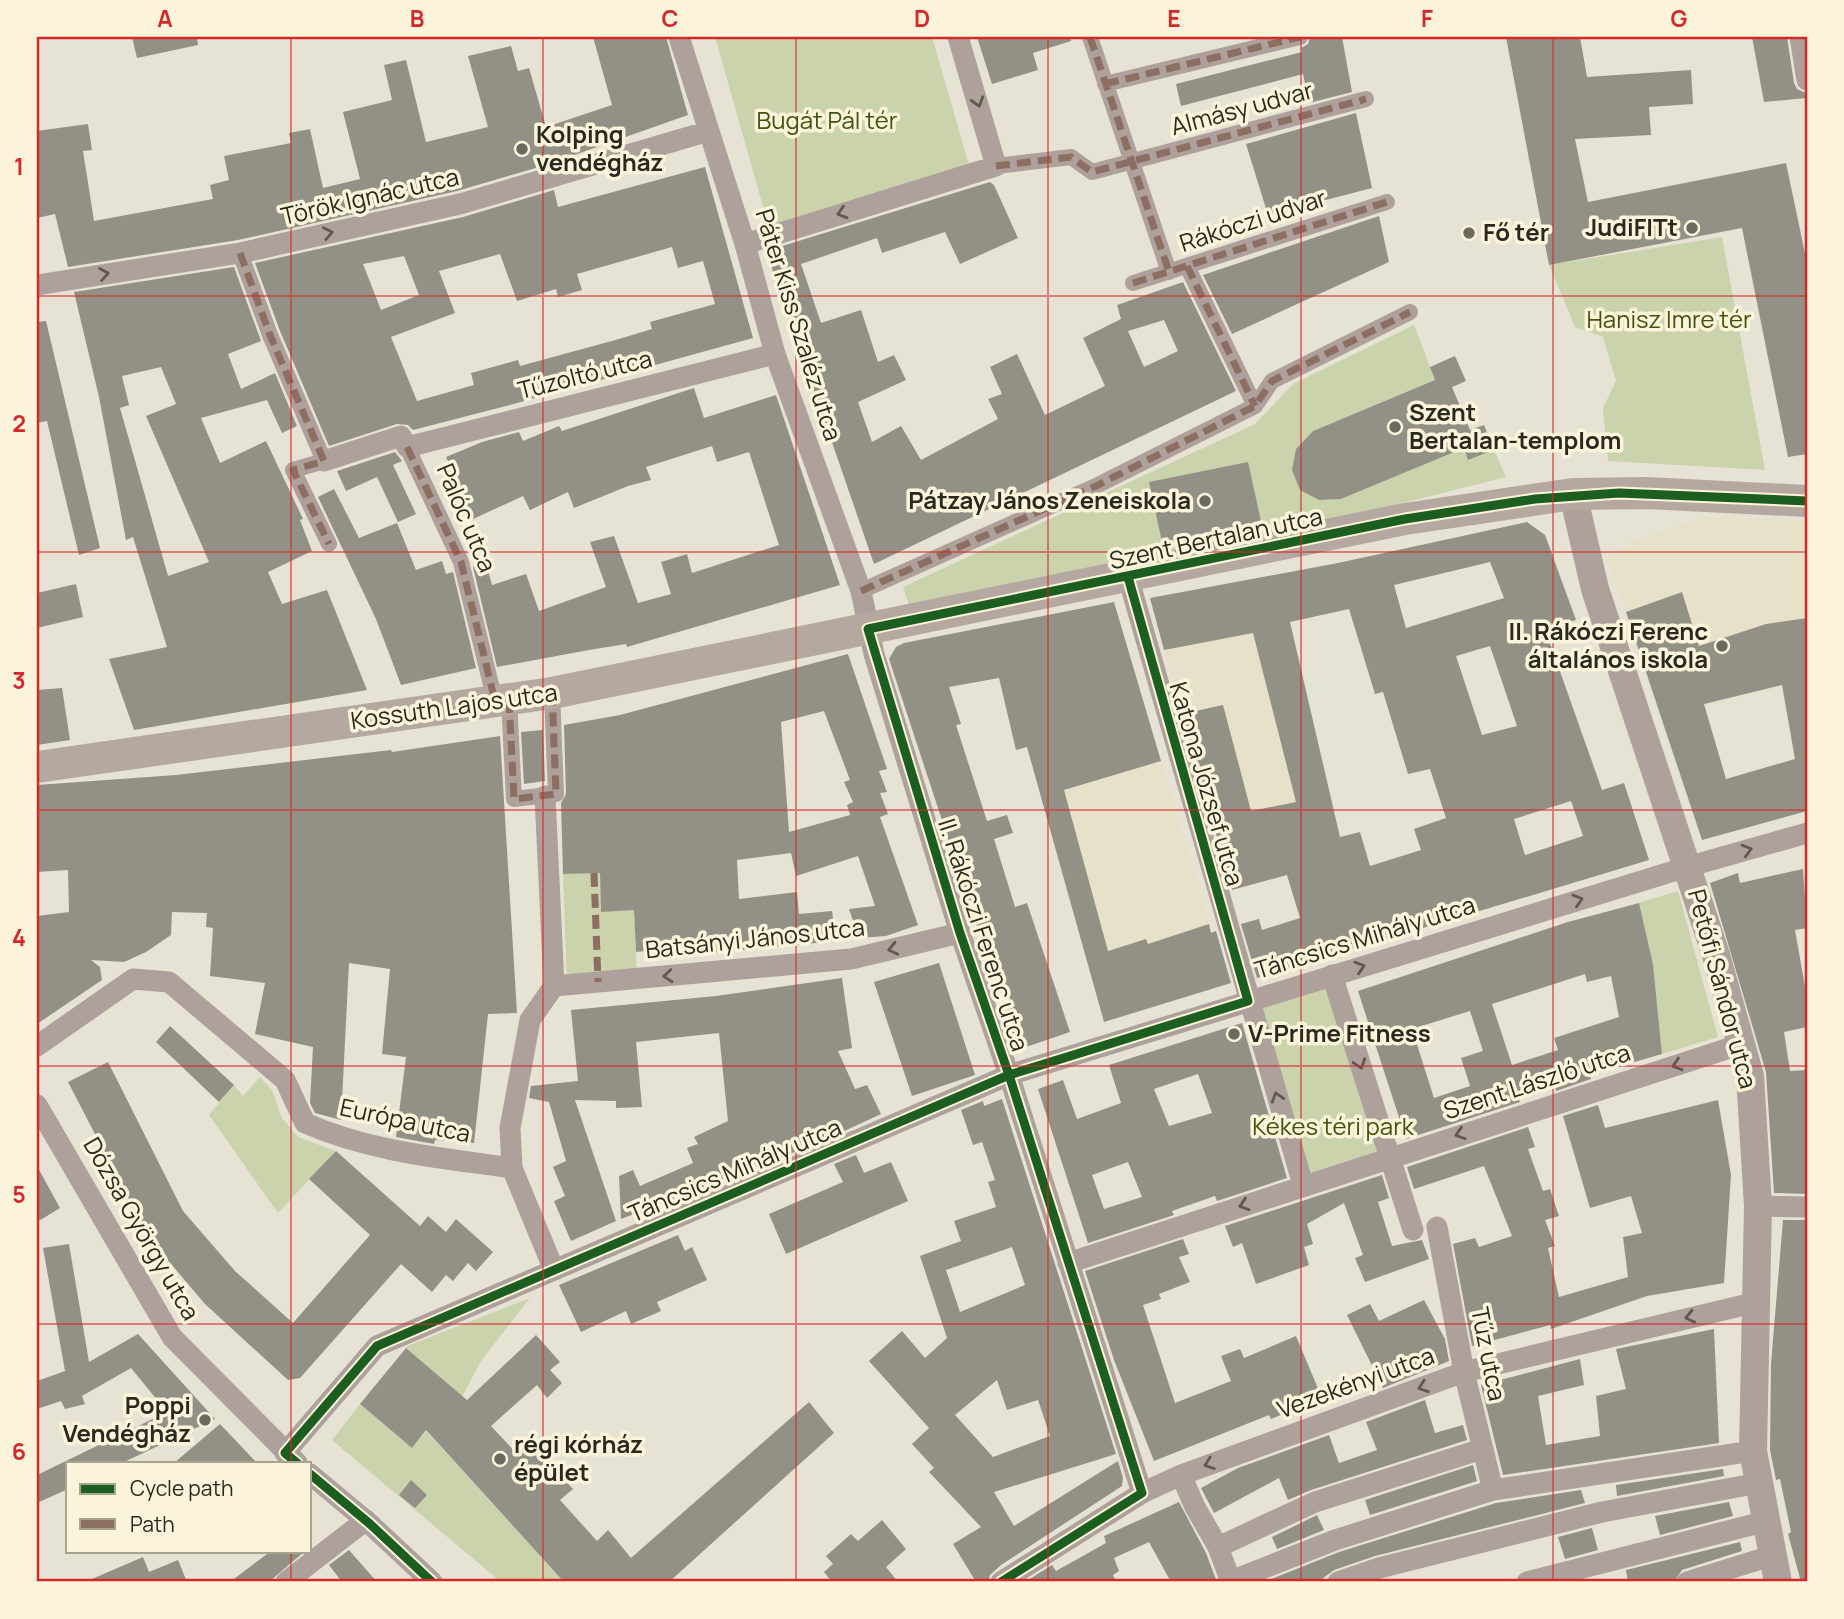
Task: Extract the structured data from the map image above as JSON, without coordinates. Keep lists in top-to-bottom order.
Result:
{
  "streets": {
    "main road": ["Szent Bertalan utca", "Kossuth Lajos utca"],
    "street": [
      "Almásy udvar",
      "Török Ignác utca",
      "Rákóczi udvar",
      "Páter Kiss Szaléz utca",
      "Tűzoltó utca",
      "Palóc utca",
      "Katona József utca",
      "II. Rákóczi Ferenc utca",
      "Táncsics Mihály utca",
      "Batsányi János utca",
      "Petőfi Sándor utca",
      "Szent László utca",
      "Európa utca",
      "Dózsa György utca",
      "Tűz utca",
      "Vezekényi utca"
    ]
  },
  "crossings": [
    ["Török Ignác utca", "Páter Kiss Szaléz utca"],
    ["Páter Kiss Szaléz utca", "Tűzoltó utca"],
    ["Páter Kiss Szaléz utca", "Szent Bertalan utca"],
    ["Páter Kiss Szaléz utca", "Kossuth Lajos utca"],
    ["Páter Kiss Szaléz utca", "II. Rákóczi Ferenc utca"],
    ["Tűzoltó utca", "Palóc utca"],
    ["Palóc utca", "Kossuth Lajos utca"],
    ["Szent Bertalan utca", "Kossuth Lajos utca"],
    ["Szent Bertalan utca", "Katona József utca"],
    ["Szent Bertalan utca", "II. Rákóczi Ferenc utca"],
    ["Szent Bertalan utca", "Petőfi Sándor utca"],
    ["Kossuth Lajos utca", "II. Rákóczi Ferenc utca"],
    ["Katona József utca", "Táncsics Mihály utca"],
    ["Katona József utca", "Szent László utca"],
    ["II. Rákóczi Ferenc utca", "Táncsics Mihály utca"],
    ["II. Rákóczi Ferenc utca", "Batsányi János utca"],
    ["II. Rákóczi Ferenc utca", "Szent László utca"],
    ["II. Rákóczi Ferenc utca", "Vezekényi utca"],
    ["Táncsics Mihály utca", "Petőfi Sándor utca"],
    ["Táncsics Mihály utca", "Dózsa György utca"],
    ["Petőfi Sándor utca", "Szent László utca"],
    ["Petőfi Sándor utca", "Vezekényi utca"],
    ["Tűz utca", "Vezekényi utca"]
  ],
  "one_way": ["Török Ignác utca", "Batsányi János utca", "Szent László utca"],
  "parks": ["Bugát Pál tér", "Hanisz Imre tér", "Kékes téri park"],
  "places": [
    "Kolping vendégház",
    "JudiFITt",
    "Fő tér",
    "Szent Bertalan-templom",
    "Pátzay János Zeneiskola",
    "II. Rákóczi Ferenc általános iskola",
    "V-Prime Fitness",
    "Poppi Vendégház",
    "régi kórház épület"
  ],
  "legend": ["Cycle path", "Path"],
  "grid": {
    "columns": [
      "A",
      "B",
      "C",
      "D",
      "E",
      "F",
      "G"
    ],
    "rows": [
      "1",
      "2",
      "3",
      "4",
      "5",
      "6"
    ]
  }
}
